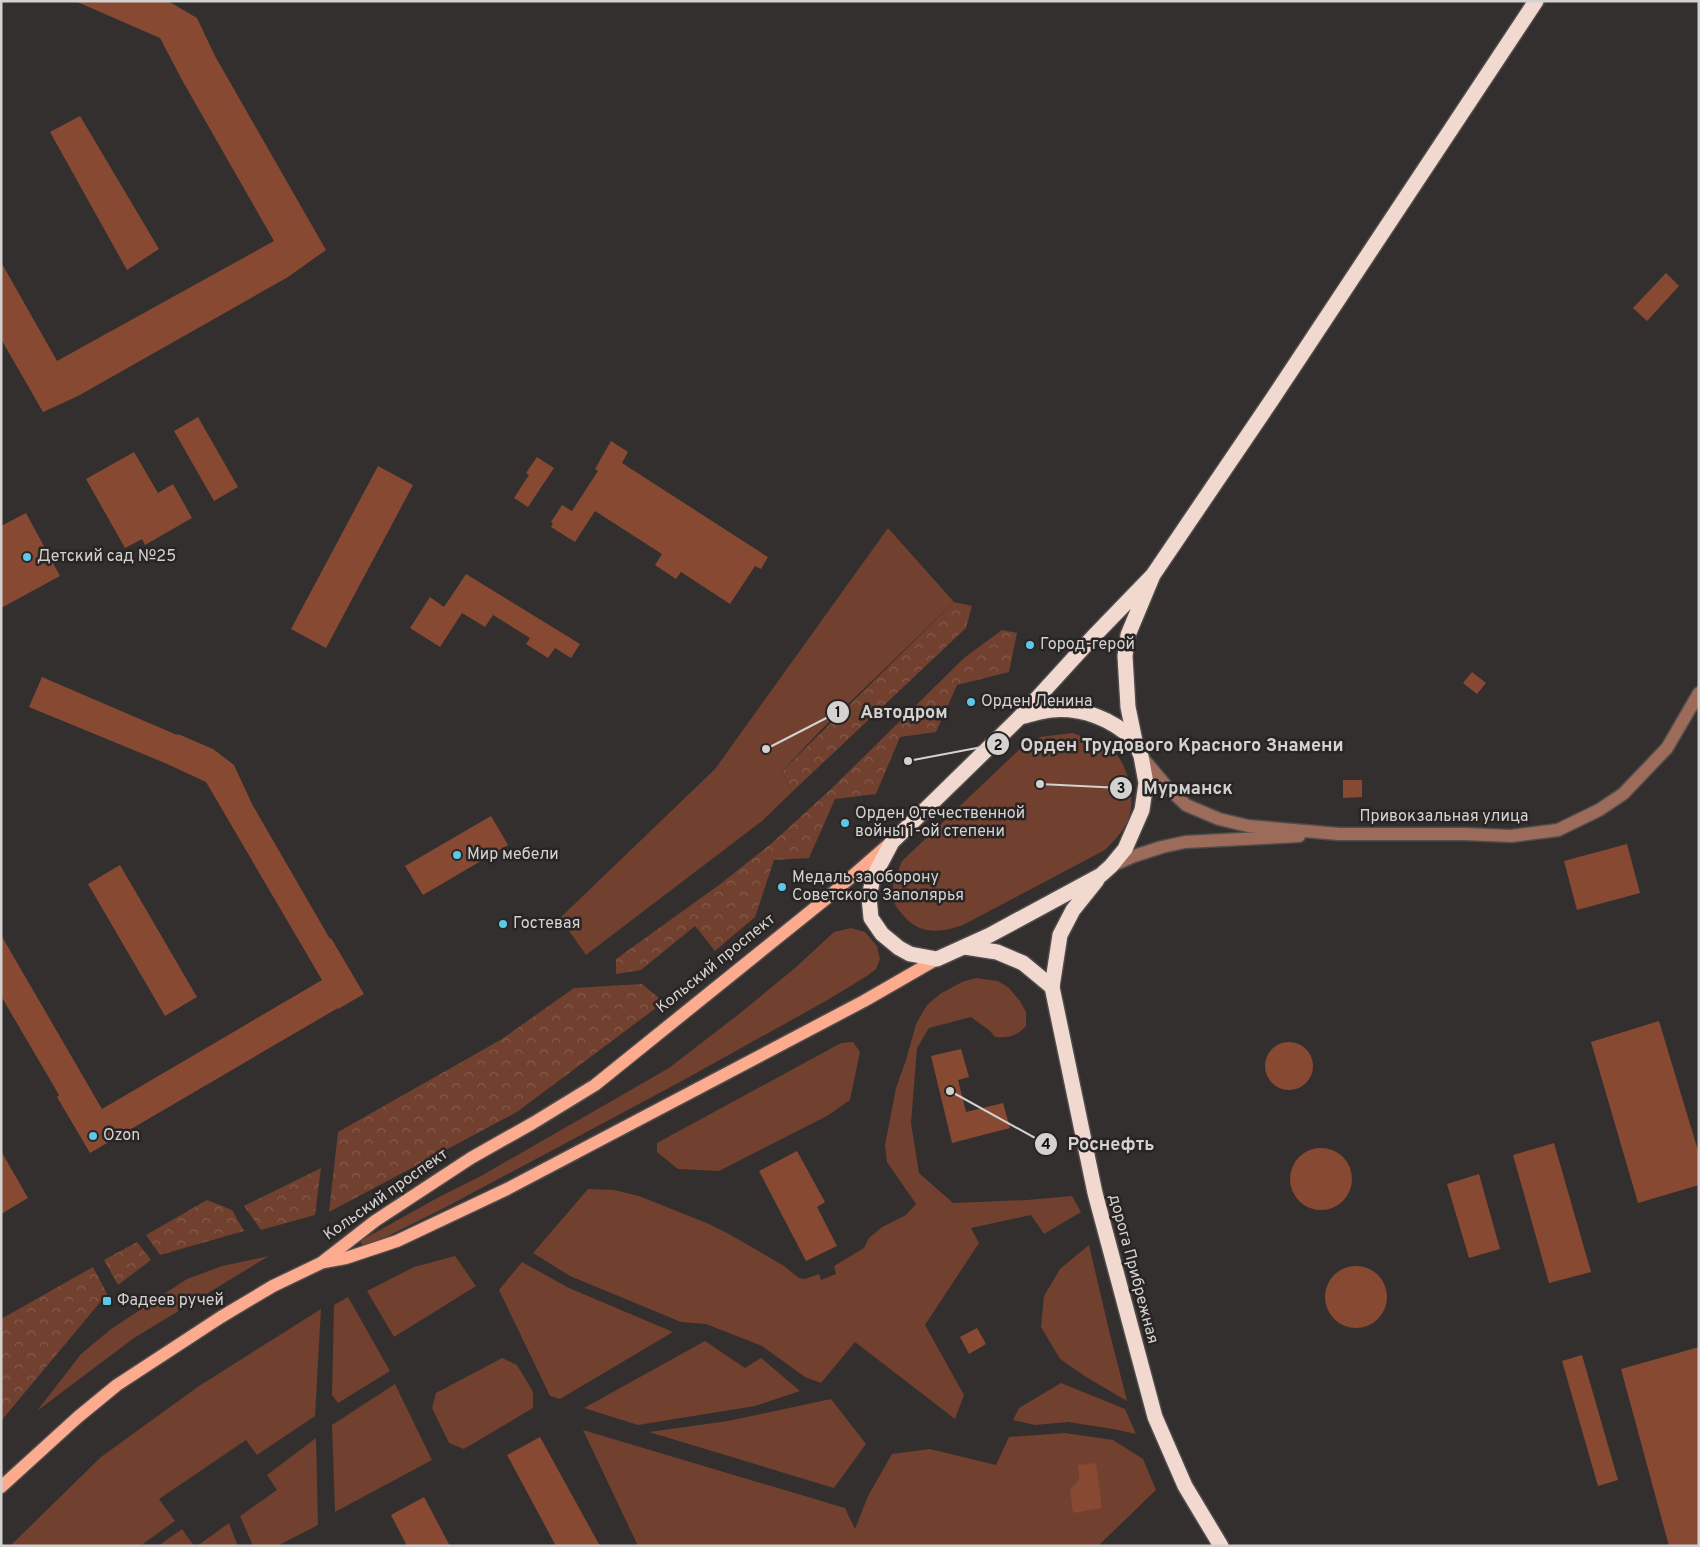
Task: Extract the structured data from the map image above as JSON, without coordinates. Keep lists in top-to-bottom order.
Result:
{
  "streets": {
    "highway": ["Кольский проспект", "дорога Прибрежная"],
    "street": ["Привокзальная улица"]
  },
  "places": {
    "other": [
      "Детский сад №25",
      "Город-герой",
      "Орден Ленина",
      "Автодром",
      "Орден Трудового Красного Знамени",
      "Мурманск",
      "Орден Отечественной войны 1-ой степени",
      "Мир мебели",
      "Медаль за оборону Советского Заполярья",
      "Гостевая",
      "Роснефть",
      "Ozon"
    ],
    "transit": ["Фадеев ручей"]
  }
}
